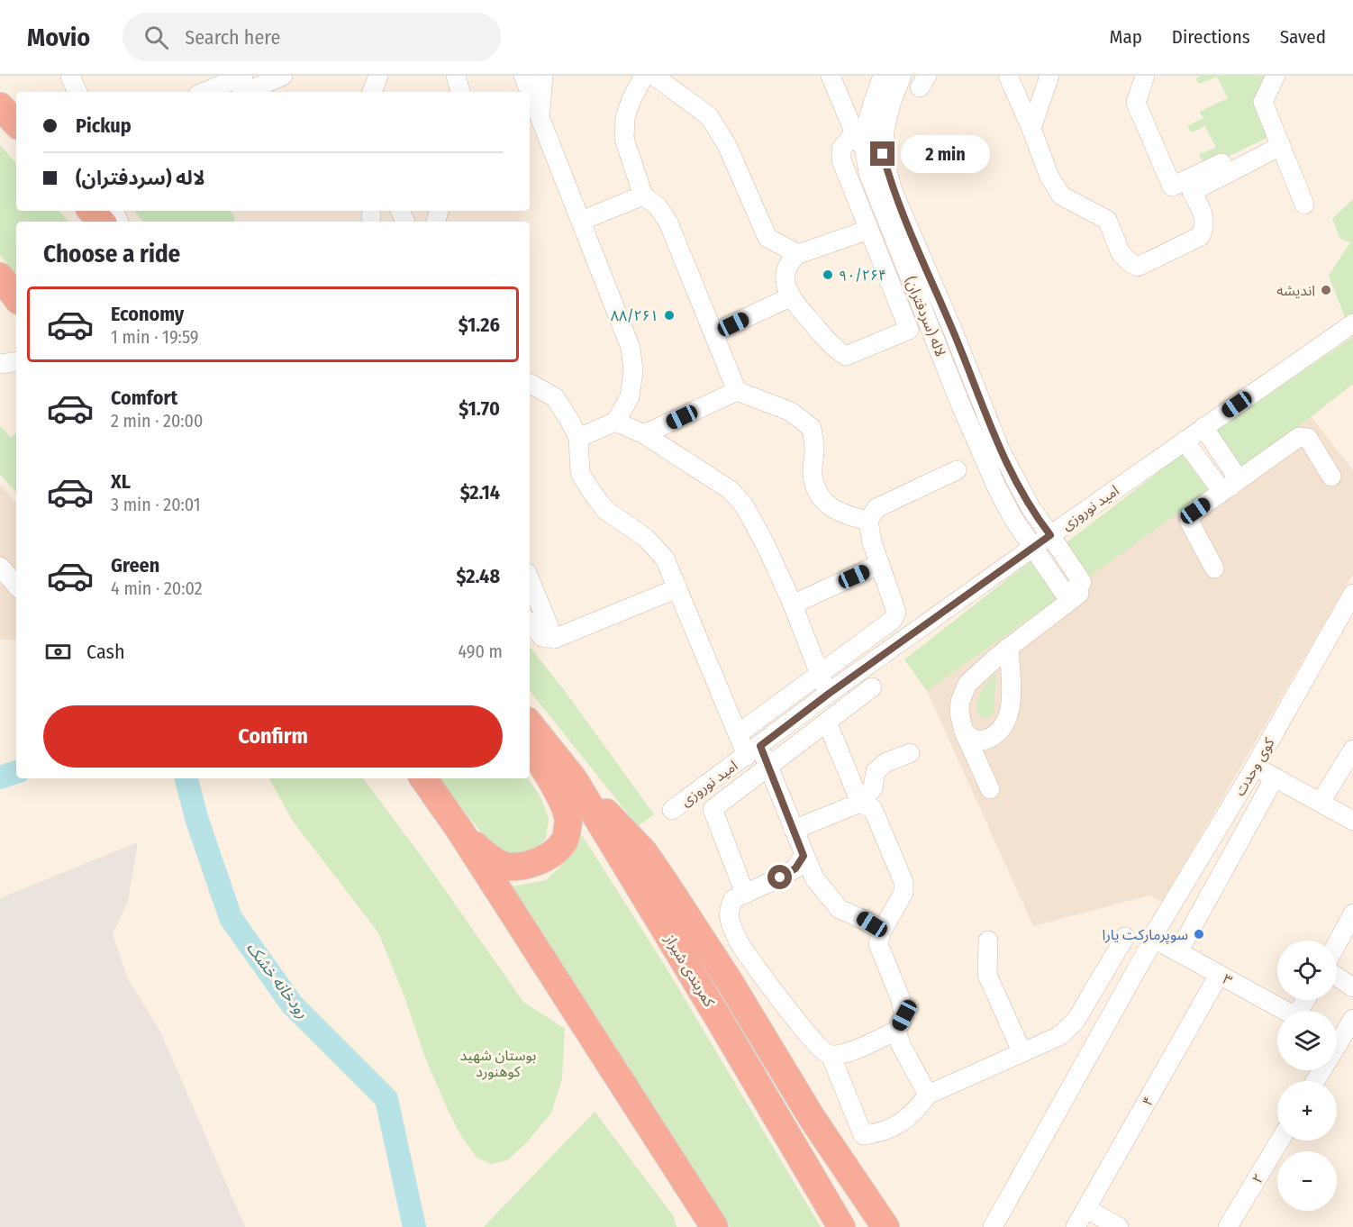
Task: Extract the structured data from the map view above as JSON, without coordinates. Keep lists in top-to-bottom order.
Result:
{
  "streets": {
    "highway": ["کمربندی شیراز"],
    "street": [
      "لاله (سردفتران)",
      "امید نوروزی",
      "کوی وحدت",
      "۳",
      "۴",
      "۲"
    ]
  },
  "crossings": [
    ["لاله (سردفتران)", "امید نوروزی"],
    ["کوی وحدت", "۳"],
    ["۳", "۴"]
  ],
  "water": ["رودخانه خشک"],
  "parks": ["بوستان شهید کوهنورد"],
  "places": [
    "۹۰/۲۶۴",
    "اندیشه",
    "۸۸/۲۶۱",
    "سوپرمارکت یارا"
  ],
  "page": {
    "header": "Movio",
    "search": "Search here",
    "nav": ["Map", "Directions", "Saved"],
    "banner": ["Pickup", "لاله (سردفتران)"],
    "bubble": "2 min",
    "heading": "Choose a ride",
    "list": [
      {
        "name": "Economy",
        "note": "1 min · 19:59",
        "value": "$1.26"
      },
      {
        "name": "Comfort",
        "note": "2 min · 20:00",
        "value": "$1.70"
      },
      {
        "name": "XL",
        "note": "3 min · 20:01",
        "value": "$2.14"
      },
      {
        "name": "Green",
        "note": "4 min · 20:02",
        "value": "$2.48"
      }
    ],
    "pay": ["Cash", "490 m"],
    "buttons": "Confirm",
    "map_buttons": ["+", "−"]
  }
}
